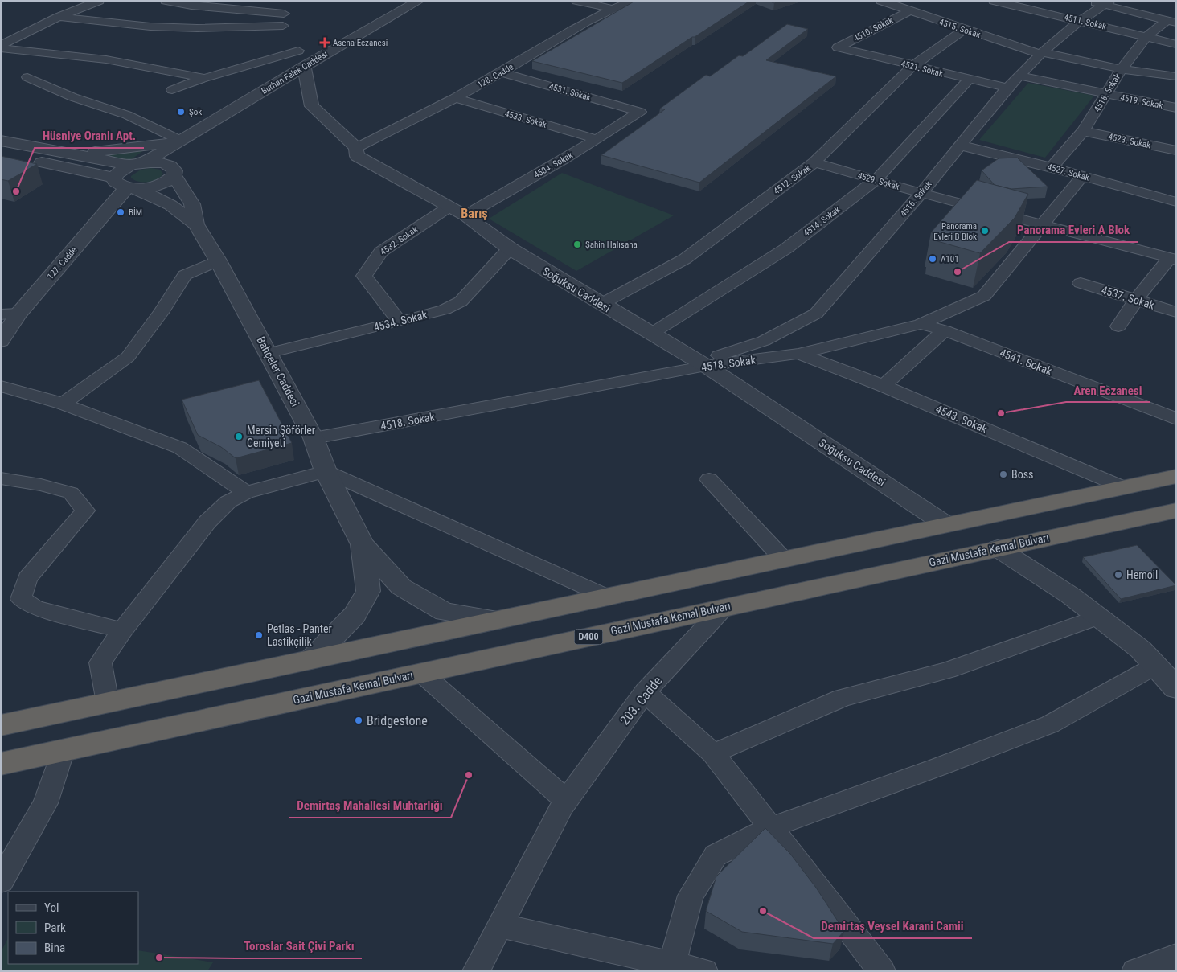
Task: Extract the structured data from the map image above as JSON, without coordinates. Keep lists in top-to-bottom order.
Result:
{
  "streets": {
    "highway": ["Gazi Mustafa Kemal Bulvarı", "D400"],
    "street": [
      "4511. Sokak",
      "4515. Sokak",
      "4510. Sokak",
      "4521. Sokak",
      "Burhan Felek Caddesi",
      "128. Cadde",
      "4531. Sokak",
      "4518. Sokak",
      "4519. Sokak",
      "4533. Sokak",
      "4523. Sokak",
      "4504. Sokak",
      "4527. Sokak",
      "4512. Sokak",
      "4529. Sokak",
      "4516. Sokak",
      "4514. Sokak",
      "4532. Sokak",
      "127. Cadde",
      "Soğuksu Caddesi",
      "4537. Sokak",
      "4534. Sokak",
      "4541. Sokak",
      "Bahçeler Caddesi",
      "4543. Sokak",
      "203. Cadde"
    ]
  },
  "crossings": [
    ["4511. Sokak", "4518. Sokak"],
    ["4511. Sokak", "4516. Sokak"],
    ["4515. Sokak", "4510. Sokak"],
    ["4515. Sokak", "4518. Sokak"],
    ["4515. Sokak", "4512. Sokak"],
    ["4515. Sokak", "4516. Sokak"],
    ["4510. Sokak", "4521. Sokak"],
    ["4521. Sokak", "4512. Sokak"],
    ["4521. Sokak", "4516. Sokak"],
    ["4521. Sokak", "4514. Sokak"],
    ["Burhan Felek Caddesi", "127. Cadde"],
    ["Burhan Felek Caddesi", "Soğuksu Caddesi"],
    ["128. Cadde", "4531. Sokak"],
    ["128. Cadde", "4533. Sokak"],
    ["128. Cadde", "Soğuksu Caddesi"],
    ["4531. Sokak", "4504. Sokak"],
    ["4518. Sokak", "4519. Sokak"],
    ["4518. Sokak", "4523. Sokak"],
    ["4518. Sokak", "4527. Sokak"],
    ["4518. Sokak", "4529. Sokak"],
    ["4518. Sokak", "4516. Sokak"],
    ["4518. Sokak", "Soğuksu Caddesi"],
    ["4518. Sokak", "4541. Sokak"],
    ["4518. Sokak", "Bahçeler Caddesi"],
    ["4518. Sokak", "4543. Sokak"],
    ["4519. Sokak", "4516. Sokak"],
    ["4533. Sokak", "4504. Sokak"],
    ["4504. Sokak", "Soğuksu Caddesi"],
    ["4527. Sokak", "4516. Sokak"],
    ["4512. Sokak", "4529. Sokak"],
    ["4512. Sokak", "Soğuksu Caddesi"],
    ["4529. Sokak", "4516. Sokak"],
    ["4529. Sokak", "4514. Sokak"],
    ["4516. Sokak", "Soğuksu Caddesi"],
    ["4514. Sokak", "Soğuksu Caddesi"],
    ["4532. Sokak", "Soğuksu Caddesi"],
    ["4532. Sokak", "4534. Sokak"],
    ["Soğuksu Caddesi", "4534. Sokak"],
    ["4534. Sokak", "Bahçeler Caddesi"],
    ["Gazi Mustafa Kemal Bulvarı", "203. Cadde"]
  ],
  "districts": ["Barış"],
  "places": {
    "health": ["Asena Eczanesi"],
    "other": [
      "Şok",
      "Hüsniye Oranlı Apt.",
      "BİM",
      "Panorama Evleri B Blok",
      "Şahin Halısaha",
      "A101",
      "Panorama Evleri A Blok",
      "Aren Eczanesi",
      "Mersin Şöförler Cemiyeti",
      "Boss",
      "Hemoil",
      "Petlas - Panter Lastikçilik",
      "Bridgestone",
      "Demirtaş Mahallesi Muhtarlığı",
      "Demirtaş Veysel Karani Camii",
      "Toroslar Sait Çivi Parkı"
    ]
  },
  "legend": ["Yol", "Park", "Bina"]
}
